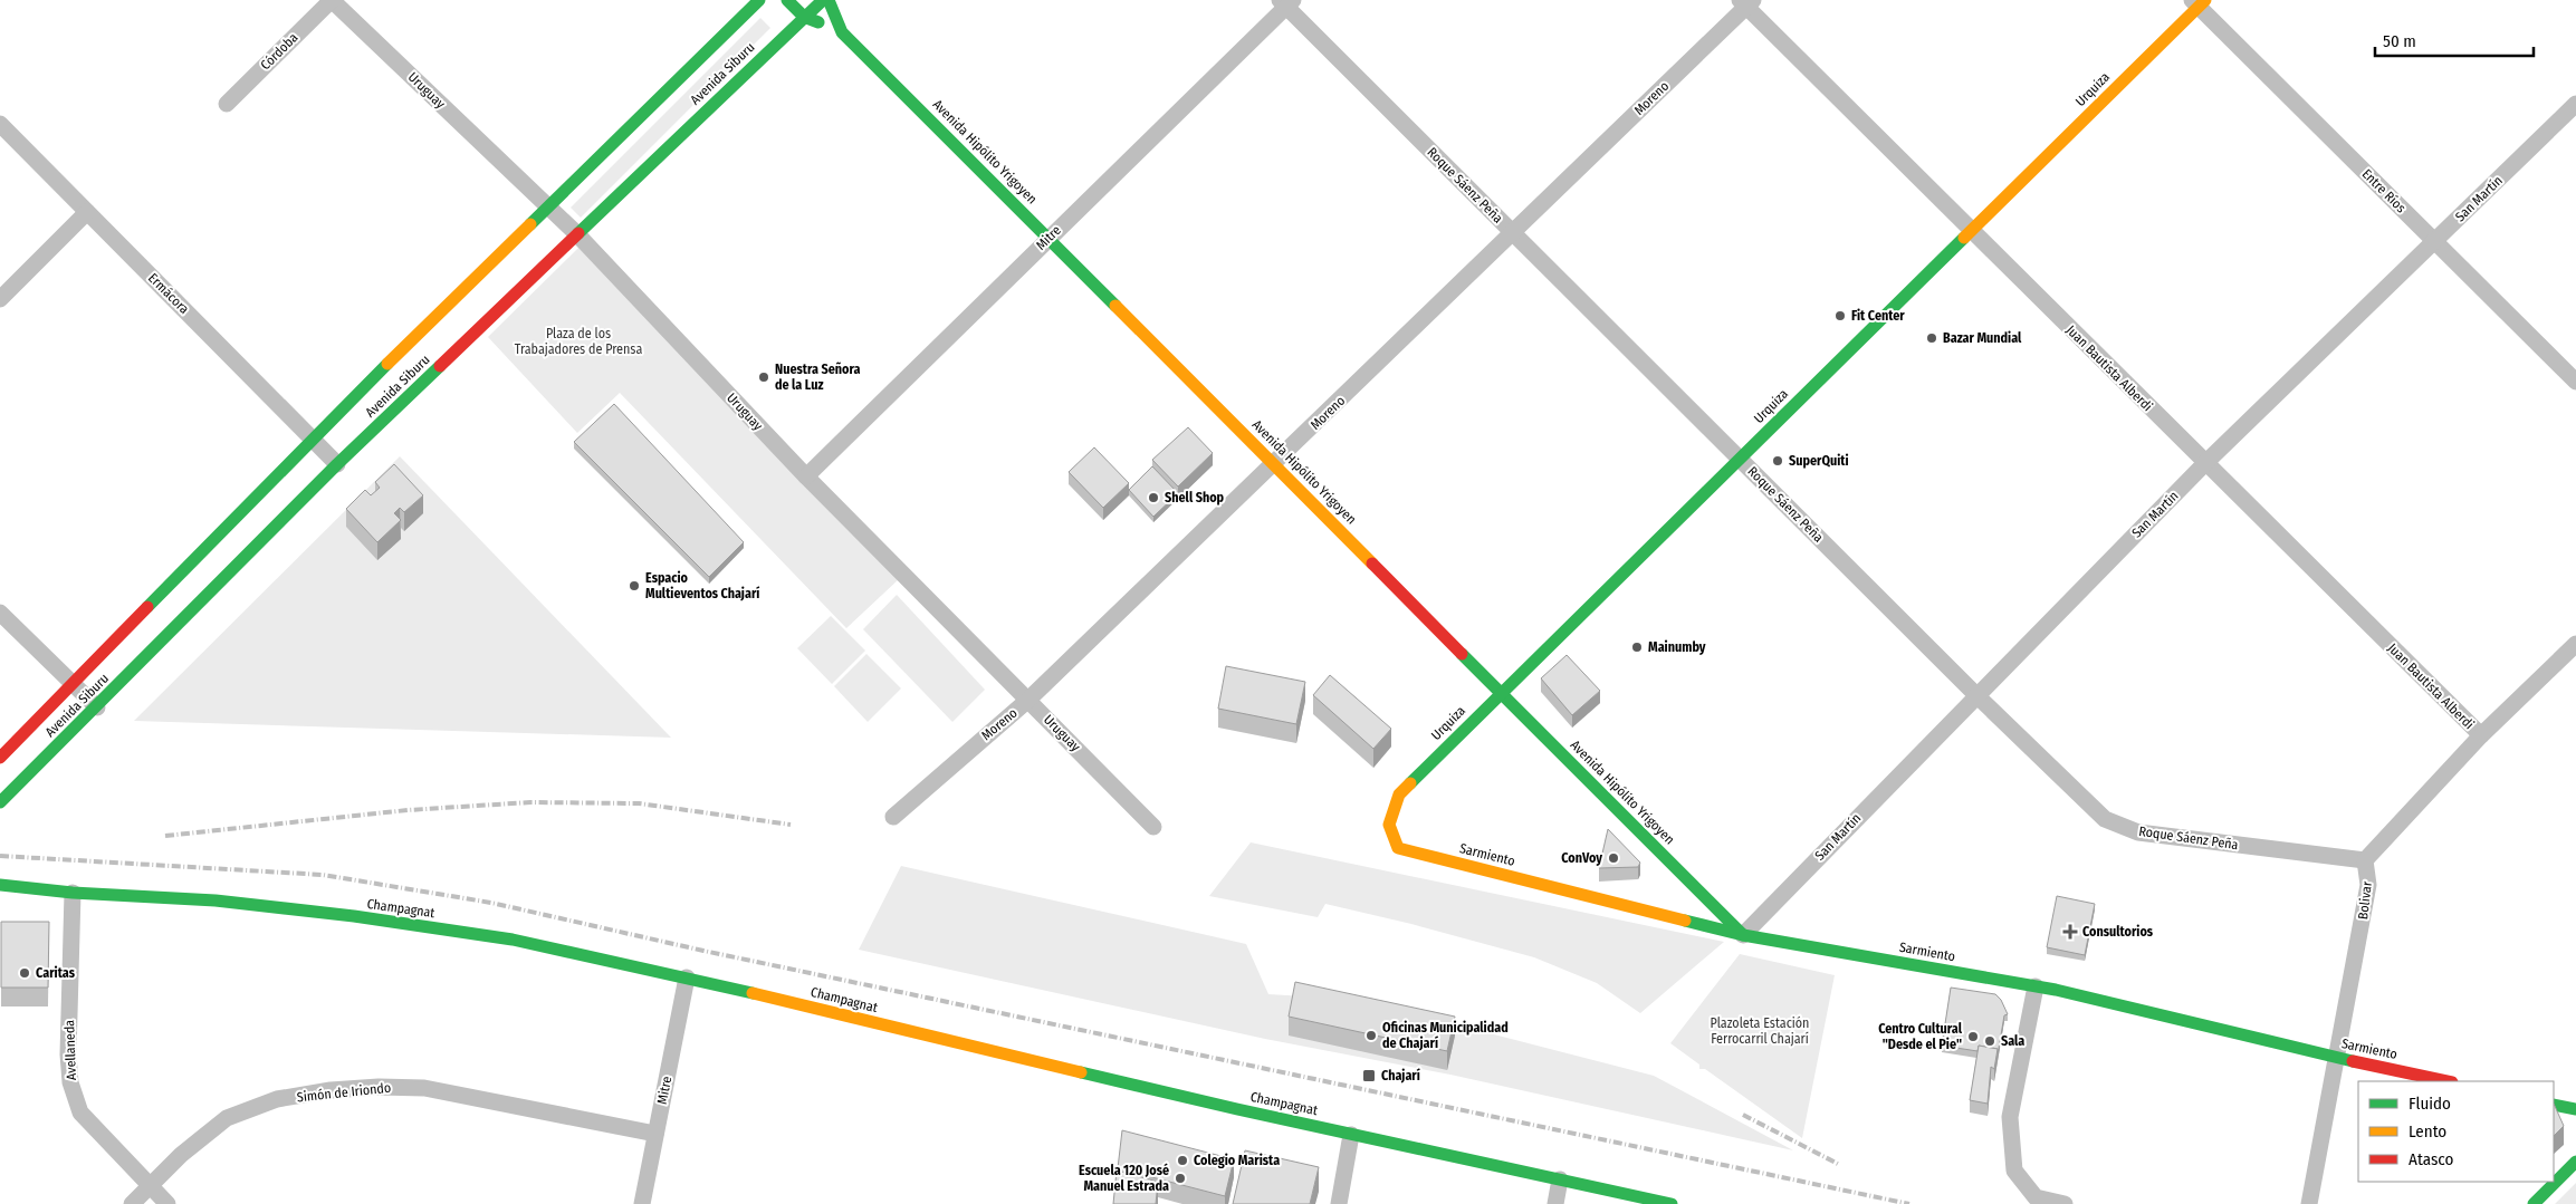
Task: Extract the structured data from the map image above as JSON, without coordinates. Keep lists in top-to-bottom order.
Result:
{
  "streets": {
    "street": [
      "Córdoba",
      "Avenida Siburu",
      "Urquiza",
      "Uruguay",
      "Moreno",
      "Avenida Hipólito Yrigoyen",
      "Roque Sáenz Peña",
      "Entre Ríos",
      "San Martín",
      "Mitre",
      "Ermácora",
      "Juan Bautista Alberdi",
      "Sarmiento",
      "Bolivar",
      "Champagnat",
      "Avellaneda",
      "Simón de Iriondo"
    ]
  },
  "crossings": [
    ["Córdoba", "Uruguay"],
    ["Avenida Siburu", "Uruguay"],
    ["Avenida Siburu", "Avenida Hipólito Yrigoyen"],
    ["Avenida Siburu", "Ermácora"],
    ["Urquiza", "Avenida Hipólito Yrigoyen"],
    ["Urquiza", "Roque Sáenz Peña"],
    ["Urquiza", "Entre Ríos"],
    ["Urquiza", "Juan Bautista Alberdi"],
    ["Urquiza", "Sarmiento"],
    ["Uruguay", "Moreno"],
    ["Uruguay", "Mitre"],
    ["Moreno", "Avenida Hipólito Yrigoyen"],
    ["Moreno", "Roque Sáenz Peña"],
    ["Moreno", "Juan Bautista Alberdi"],
    ["Avenida Hipólito Yrigoyen", "San Martín"],
    ["Avenida Hipólito Yrigoyen", "Mitre"],
    ["Avenida Hipólito Yrigoyen", "Sarmiento"],
    ["Roque Sáenz Peña", "San Martín"],
    ["Roque Sáenz Peña", "Mitre"],
    ["Roque Sáenz Peña", "Bolivar"],
    ["Entre Ríos", "San Martín"],
    ["San Martín", "Juan Bautista Alberdi"],
    ["San Martín", "Sarmiento"],
    ["Mitre", "Champagnat"],
    ["Mitre", "Simón de Iriondo"],
    ["Juan Bautista Alberdi", "Bolivar"],
    ["Sarmiento", "Bolivar"],
    ["Champagnat", "Avellaneda"],
    ["Avellaneda", "Simón de Iriondo"]
  ],
  "parks": ["Plaza de los Trabajadores de Prensa", "Plazoleta Estación Ferrocarril Chajarí"],
  "places": {
    "other": [
      "Fit Center",
      "Bazar Mundial",
      "Nuestra Señora de la Luz",
      "SuperQuiti",
      "Shell Shop",
      "Espacio Multieventos Chajarí",
      "Mainumby",
      "ConVoy",
      "Caritas",
      "Oficinas Municipalidad de Chajarí",
      "Centro Cultural \"Desde el Pie\"",
      "Sala",
      "Colegio Marista",
      "Escuela 120 José Manuel Estrada"
    ],
    "health": ["Consultorios"],
    "transit": ["Chajarí"]
  },
  "legend": ["Fluido", "Lento", "Atasco"],
  "scale_bar": "50 m"
}
